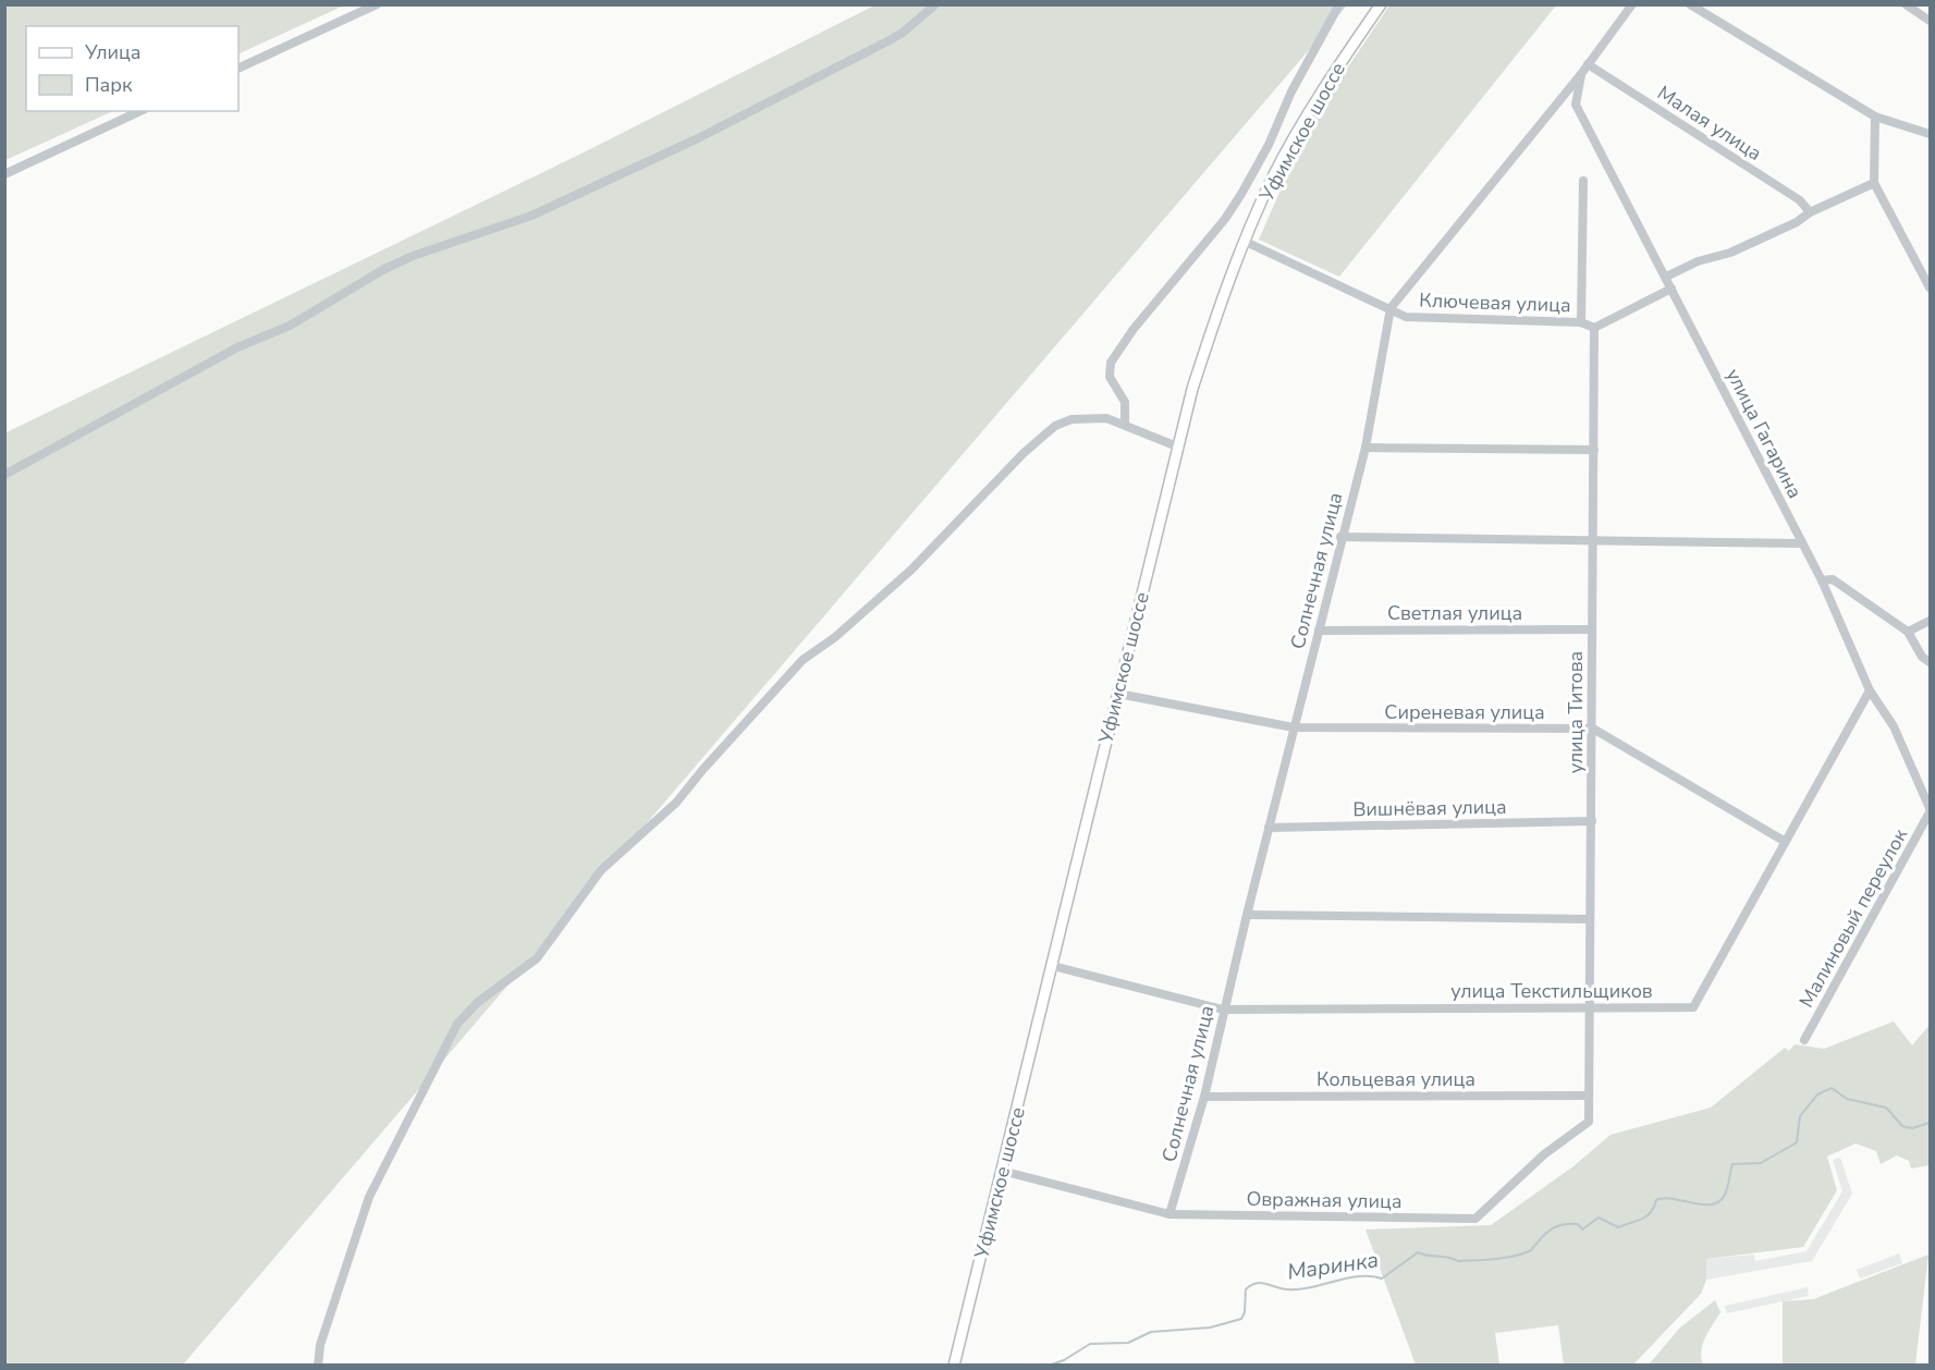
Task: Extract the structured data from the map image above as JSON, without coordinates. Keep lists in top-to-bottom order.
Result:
{
  "streets": {
    "main road": ["Уфимское шоссе"],
    "street": [
      "Малая улица",
      "Ключевая улица",
      "улица Гагарина",
      "Солнечная улица",
      "Светлая улица",
      "Сиреневая улица",
      "улица Титова",
      "Вишнёвая улица",
      "Малиновый переулок",
      "улица Текстильщиков",
      "Кольцевая улица",
      "Овражная улица"
    ]
  },
  "crossings": [
    ["Малая улица", "Солнечная улица"],
    ["Уфимское шоссе", "Ключевая улица"],
    ["Уфимское шоссе", "Сиреневая улица"],
    ["Уфимское шоссе", "улица Текстильщиков"],
    ["Уфимское шоссе", "Овражная улица"],
    ["Ключевая улица", "улица Гагарина"],
    ["Ключевая улица", "Солнечная улица"],
    ["Ключевая улица", "улица Титова"],
    ["улица Гагарина", "Солнечная улица"],
    ["улица Гагарина", "Малиновый переулок"],
    ["улица Гагарина", "улица Текстильщиков"],
    ["Солнечная улица", "Светлая улица"],
    ["Солнечная улица", "Сиреневая улица"],
    ["Солнечная улица", "Вишнёвая улица"],
    ["Солнечная улица", "улица Текстильщиков"],
    ["Солнечная улица", "Кольцевая улица"],
    ["Солнечная улица", "Овражная улица"],
    ["Светлая улица", "улица Титова"],
    ["Сиреневая улица", "улица Титова"],
    ["улица Титова", "Вишнёвая улица"],
    ["улица Титова", "улица Текстильщиков"],
    ["улица Титова", "Кольцевая улица"],
    ["улица Титова", "Овражная улица"],
    ["Кольцевая улица", "Овражная улица"]
  ],
  "water": ["Маринка"],
  "legend": ["Улица", "Парк"]
}
